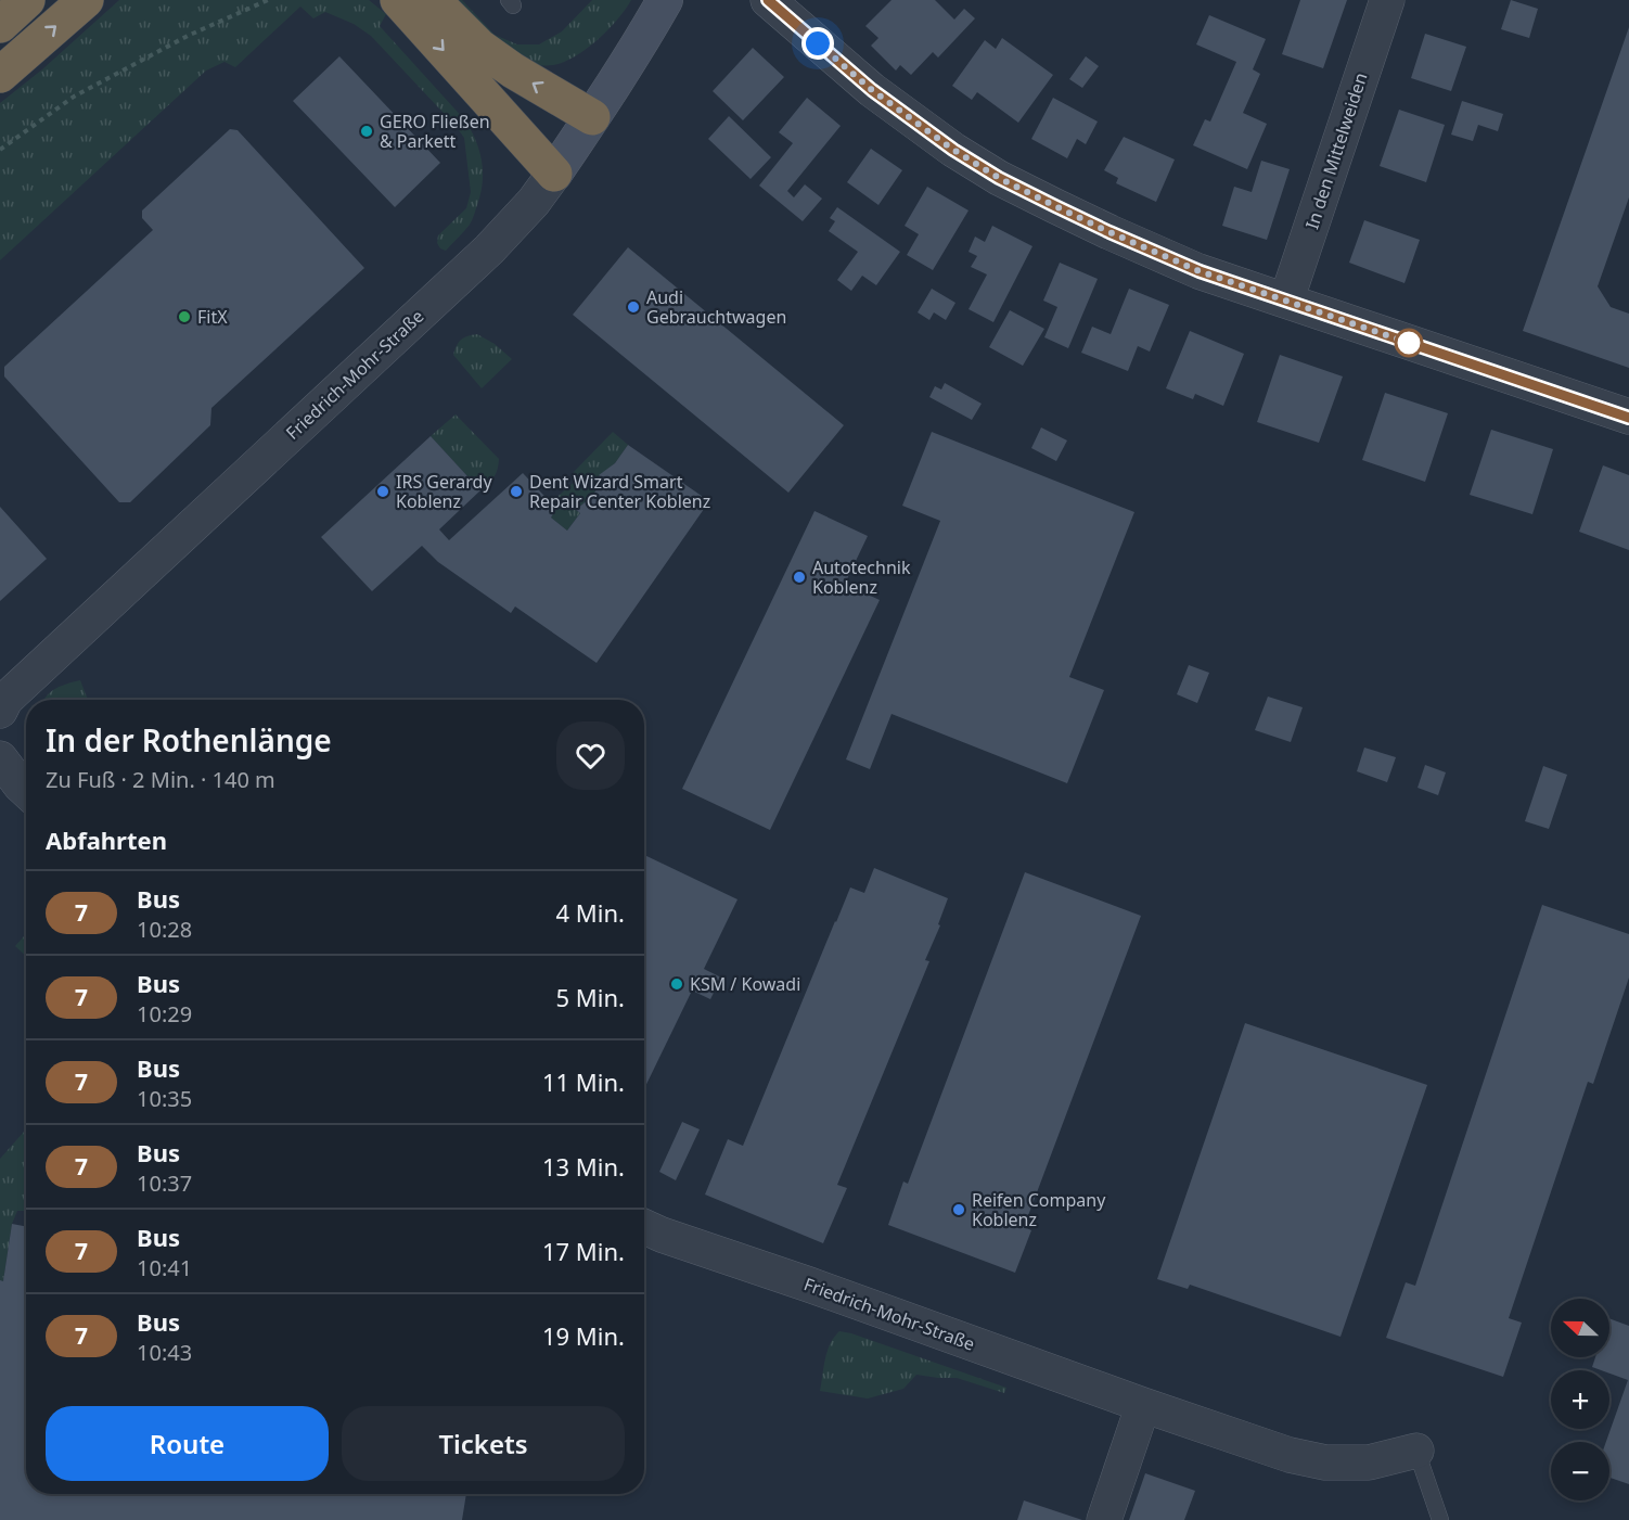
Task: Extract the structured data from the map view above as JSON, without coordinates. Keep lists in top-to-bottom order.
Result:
{
  "streets": {
    "street": ["In den Mittelweiden", "Friedrich-Mohr-Straße"]
  },
  "places": [
    "GERO Fließen & Parkett",
    "Audi Gebrauchtwagen",
    "FitX",
    "IRS Gerardy Koblenz",
    "Dent Wizard Smart Repair Center Koblenz",
    "Autotechnik Koblenz",
    "KSM / Kowadi",
    "Reifen Company Koblenz"
  ],
  "lines": ["bus line 7"],
  "north": "left",
  "page": {
    "heading": [
      ["In der Rothenlänge", "Zu Fuß · 2 Min. · 140 m"],
      "Abfahrten"
    ],
    "list": [
      {
        "mark": "7",
        "name": "Bus",
        "note": "10:28",
        "value": "4 Min."
      },
      {
        "mark": "7",
        "name": "Bus",
        "note": "10:29",
        "value": "5 Min."
      },
      {
        "mark": "7",
        "name": "Bus",
        "note": "10:35",
        "value": "11 Min."
      },
      {
        "mark": "7",
        "name": "Bus",
        "note": "10:37",
        "value": "13 Min."
      },
      {
        "mark": "7",
        "name": "Bus",
        "note": "10:41",
        "value": "17 Min."
      },
      {
        "mark": "7",
        "name": "Bus",
        "note": "10:43",
        "value": "19 Min."
      }
    ],
    "map_buttons": ["+", "−"],
    "buttons": ["Route", "Tickets"]
  }
}
